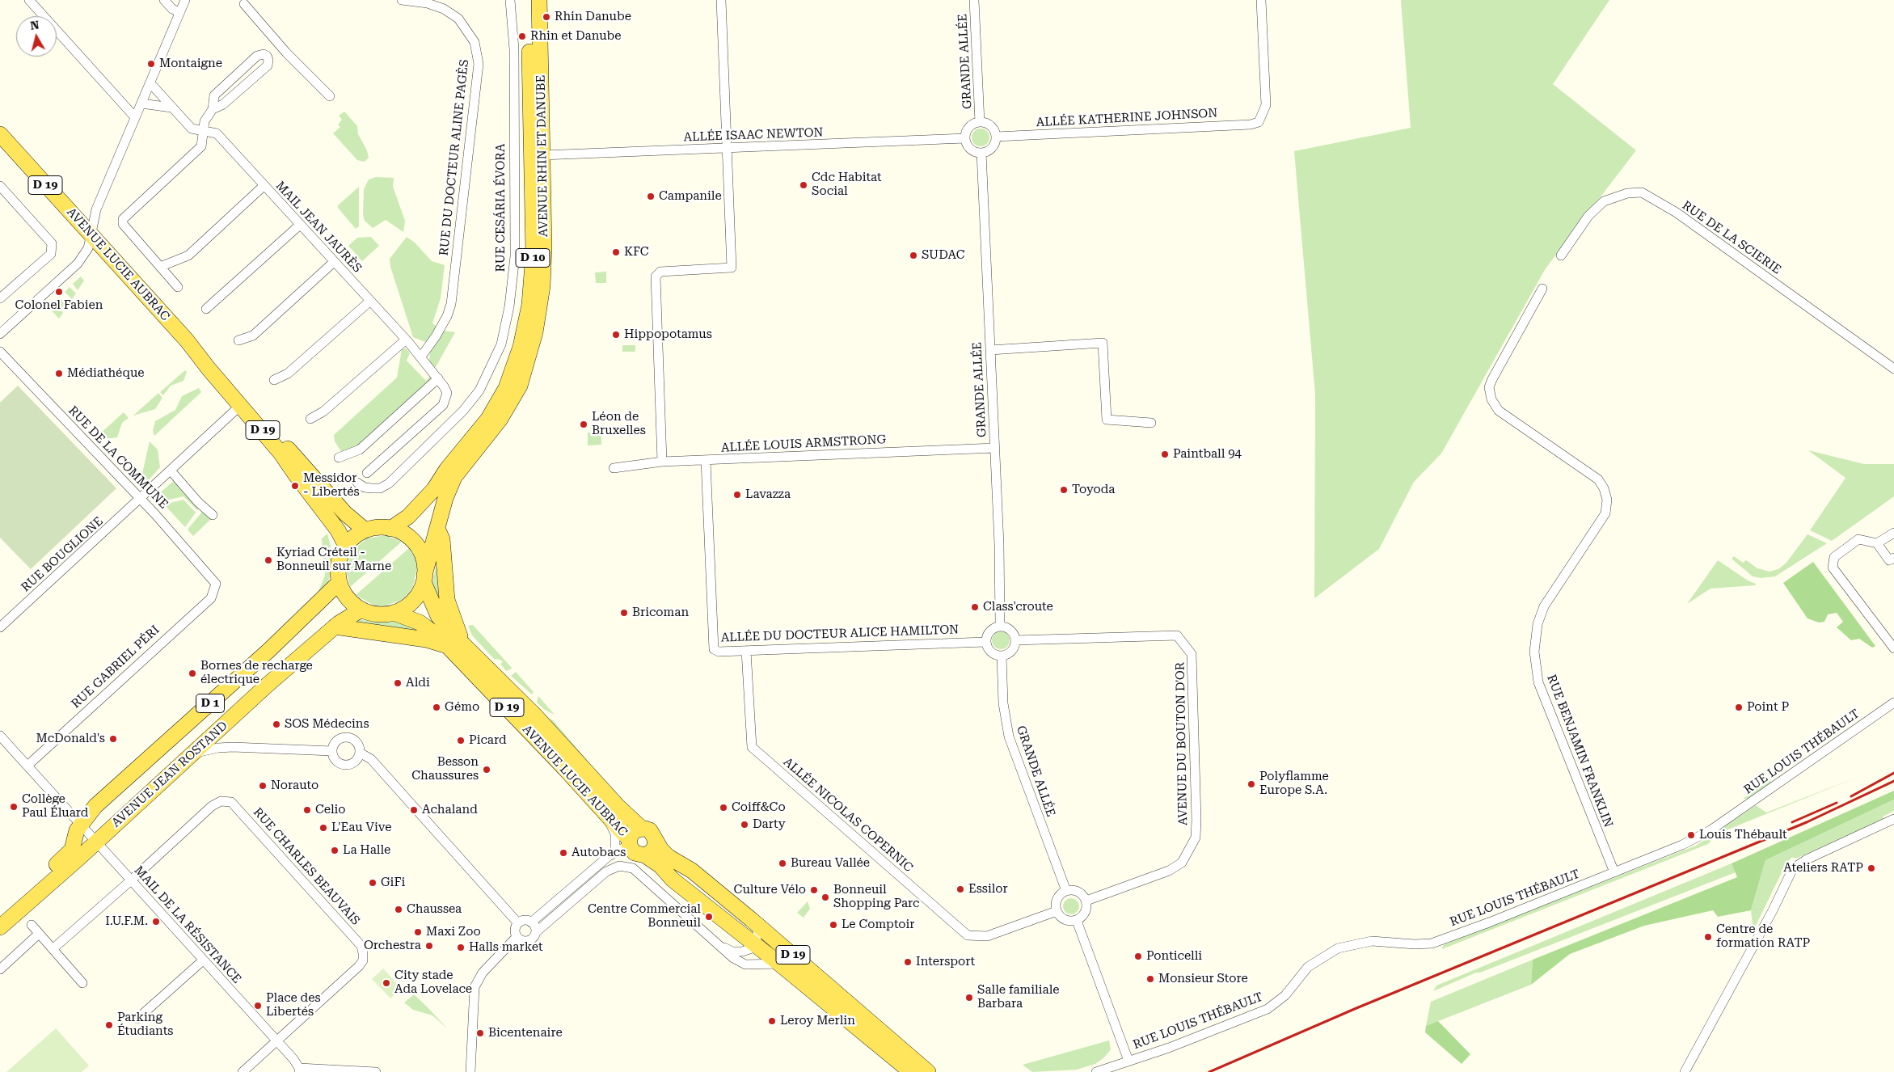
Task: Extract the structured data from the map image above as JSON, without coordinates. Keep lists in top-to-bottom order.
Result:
{
  "streets": {
    "main road": [
      "AVENUE RHIN ET DANUBE",
      "D 19",
      "D 10",
      "AVENUE LUCIE AUBRAC",
      "D 1",
      "AVENUE JEAN ROSTAND"
    ],
    "street": [
      "GRANDE ALLÉE",
      "ALLÉE KATHERINE JOHNSON",
      "ALLÉE ISAAC NEWTON",
      "RUE DU DOCTEUR ALINE PAGÈS",
      "RUE CESÁRIA ÉVORA",
      "MAIL JEAN JAURÈS",
      "RUE DE LA SCIERIE",
      "ALLÉE LOUIS ARMSTRONG",
      "RUE DE LA COMMUNE",
      "RUE BOUGLIONE",
      "ALLÉE DU DOCTEUR ALICE HAMILTON",
      "RUE GABRIEL PÉRI",
      "AVENUE DU BOUTON D'OR",
      "RUE BENJAMIN FRANKLIN",
      "RUE LOUIS THÉBAULT",
      "ALLÉE NICOLAS COPERNIC",
      "RUE CHARLES BEAUVAIS",
      "MAIL DE LA RÉSISTANCE"
    ]
  },
  "crossings": [
    ["GRANDE ALLÉE", "ALLÉE KATHERINE JOHNSON"],
    ["GRANDE ALLÉE", "ALLÉE ISAAC NEWTON"],
    ["GRANDE ALLÉE", "ALLÉE LOUIS ARMSTRONG"],
    ["GRANDE ALLÉE", "ALLÉE DU DOCTEUR ALICE HAMILTON"],
    ["GRANDE ALLÉE", "AVENUE DU BOUTON D'OR"],
    ["GRANDE ALLÉE", "ALLÉE NICOLAS COPERNIC"],
    ["ALLÉE KATHERINE JOHNSON", "ALLÉE ISAAC NEWTON"],
    ["ALLÉE ISAAC NEWTON", "AVENUE RHIN ET DANUBE"],
    ["AVENUE RHIN ET DANUBE", "AVENUE LUCIE AUBRAC"],
    ["AVENUE RHIN ET DANUBE", "D 1"],
    ["AVENUE RHIN ET DANUBE", "AVENUE JEAN ROSTAND"],
    ["RUE DU DOCTEUR ALINE PAGÈS", "MAIL JEAN JAURÈS"],
    ["AVENUE LUCIE AUBRAC", "RUE BOUGLIONE"],
    ["AVENUE LUCIE AUBRAC", "D 1"],
    ["AVENUE LUCIE AUBRAC", "AVENUE JEAN ROSTAND"],
    ["ALLÉE LOUIS ARMSTRONG", "ALLÉE DU DOCTEUR ALICE HAMILTON"],
    ["RUE DE LA COMMUNE", "RUE BOUGLIONE"],
    ["RUE DE LA COMMUNE", "RUE GABRIEL PÉRI"],
    ["ALLÉE DU DOCTEUR ALICE HAMILTON", "AVENUE DU BOUTON D'OR"],
    ["ALLÉE DU DOCTEUR ALICE HAMILTON", "ALLÉE NICOLAS COPERNIC"],
    ["RUE GABRIEL PÉRI", "MAIL DE LA RÉSISTANCE"],
    ["D 1", "AVENUE JEAN ROSTAND"],
    ["D 1", "MAIL DE LA RÉSISTANCE"],
    ["AVENUE DU BOUTON D'OR", "ALLÉE NICOLAS COPERNIC"],
    ["RUE BENJAMIN FRANKLIN", "RUE LOUIS THÉBAULT"],
    ["AVENUE JEAN ROSTAND", "MAIL DE LA RÉSISTANCE"],
    ["RUE CHARLES BEAUVAIS", "MAIL DE LA RÉSISTANCE"]
  ],
  "places": [
    "Rhin Danube",
    "Rhin et Danube",
    "Montaigne",
    "Cdc Habitat Social",
    "Campanile",
    "KFC",
    "SUDAC",
    "Colonel Fabien",
    "Hippopotamus",
    "Médiathéque",
    "Léon de Bruxelles",
    "Paintball 94",
    "Messidor - Libertés",
    "Toyoda",
    "Lavazza",
    "Kyriad Créteil - Bonneuil sur Marne",
    "Class'croute",
    "Bricoman",
    "Bornes de recharge électrique",
    "Aldi",
    "Gémo",
    "Point P",
    "SOS Médecins",
    "McDonald's",
    "Picard",
    "Besson Chaussures",
    "Polyflamme Europe S.A.",
    "Norauto",
    "Collège Paul Éluard",
    "Coiff&Co",
    "Celio",
    "Achaland",
    "Darty",
    "L'Eau Vive",
    "Louis Thébault",
    "La Halle",
    "Autobacs",
    "Bureau Vallée",
    "Ateliers RATP",
    "GiFi",
    "Essilor",
    "Culture Vélo",
    "Bonneuil Shopping Parc",
    "Chaussea",
    "Centre Commercial Bonneuil",
    "I.U.F.M.",
    "Le Comptoir",
    "Maxi Zoo",
    "Centre de formation RATP",
    "Orchestra",
    "Halls market",
    "Ponticelli",
    "Intersport",
    "Monsieur Store",
    "City stade Ada Lovelace",
    "Salle familiale Barbara",
    "Place des Libertés",
    "Leroy Merlin",
    "Parking Étudiants",
    "Bicentenaire"
  ],
  "north": "top"
}
